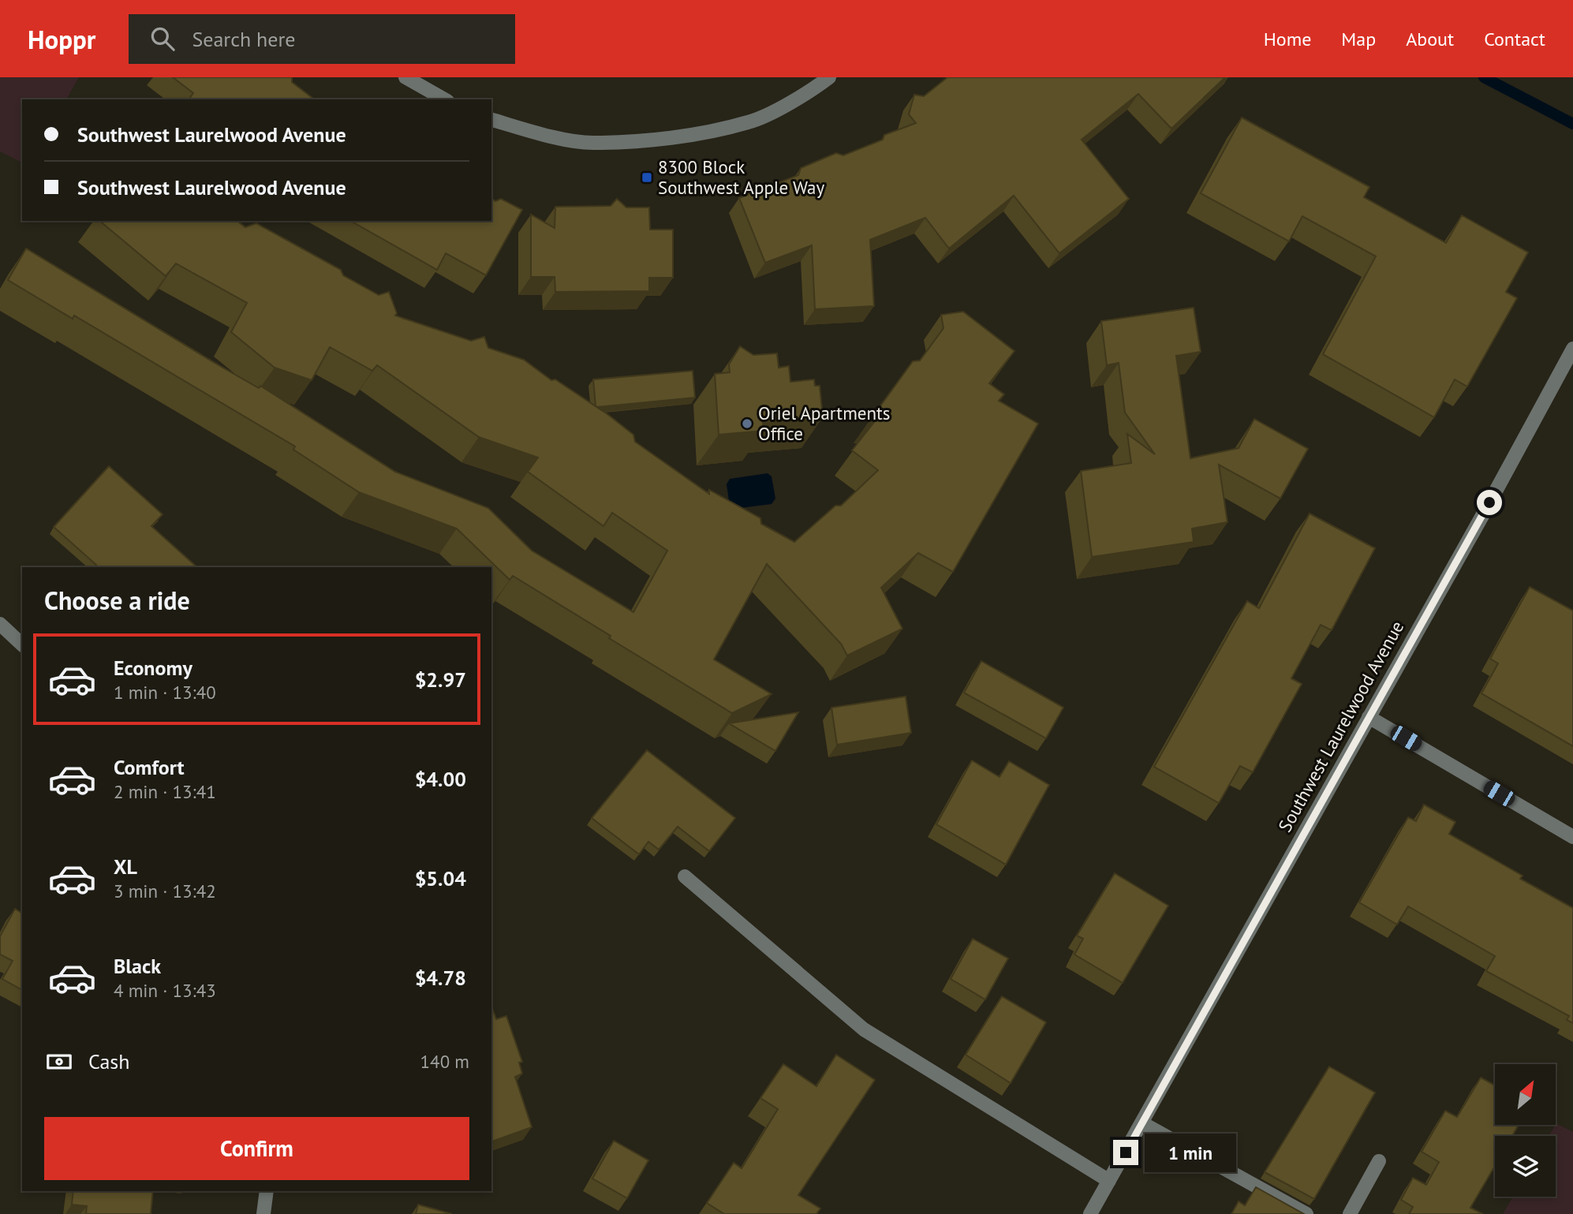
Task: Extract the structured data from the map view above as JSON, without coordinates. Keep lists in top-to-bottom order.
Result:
{
  "streets": {
    "street": ["Southwest Laurelwood Avenue"]
  },
  "places": {
    "transit": ["8300 Block Southwest Apple Way"],
    "other": ["Oriel Apartments Office"]
  },
  "north": "top right",
  "page": {
    "header": "Hoppr",
    "search": "Search here",
    "nav": [
      "Home",
      "Map",
      "About",
      "Contact"
    ],
    "banner": ["Southwest Laurelwood Avenue", "Southwest Laurelwood Avenue"],
    "heading": "Choose a ride",
    "list": [
      {
        "name": "Economy",
        "note": "1 min · 13:40",
        "value": "$2.97"
      },
      {
        "name": "Comfort",
        "note": "2 min · 13:41",
        "value": "$4.00"
      },
      {
        "name": "XL",
        "note": "3 min · 13:42",
        "value": "$5.04"
      },
      {
        "name": "Black",
        "note": "4 min · 13:43",
        "value": "$4.78"
      }
    ],
    "pay": ["Cash", "140 m"],
    "buttons": "Confirm",
    "bubble": "1 min"
  }
}
